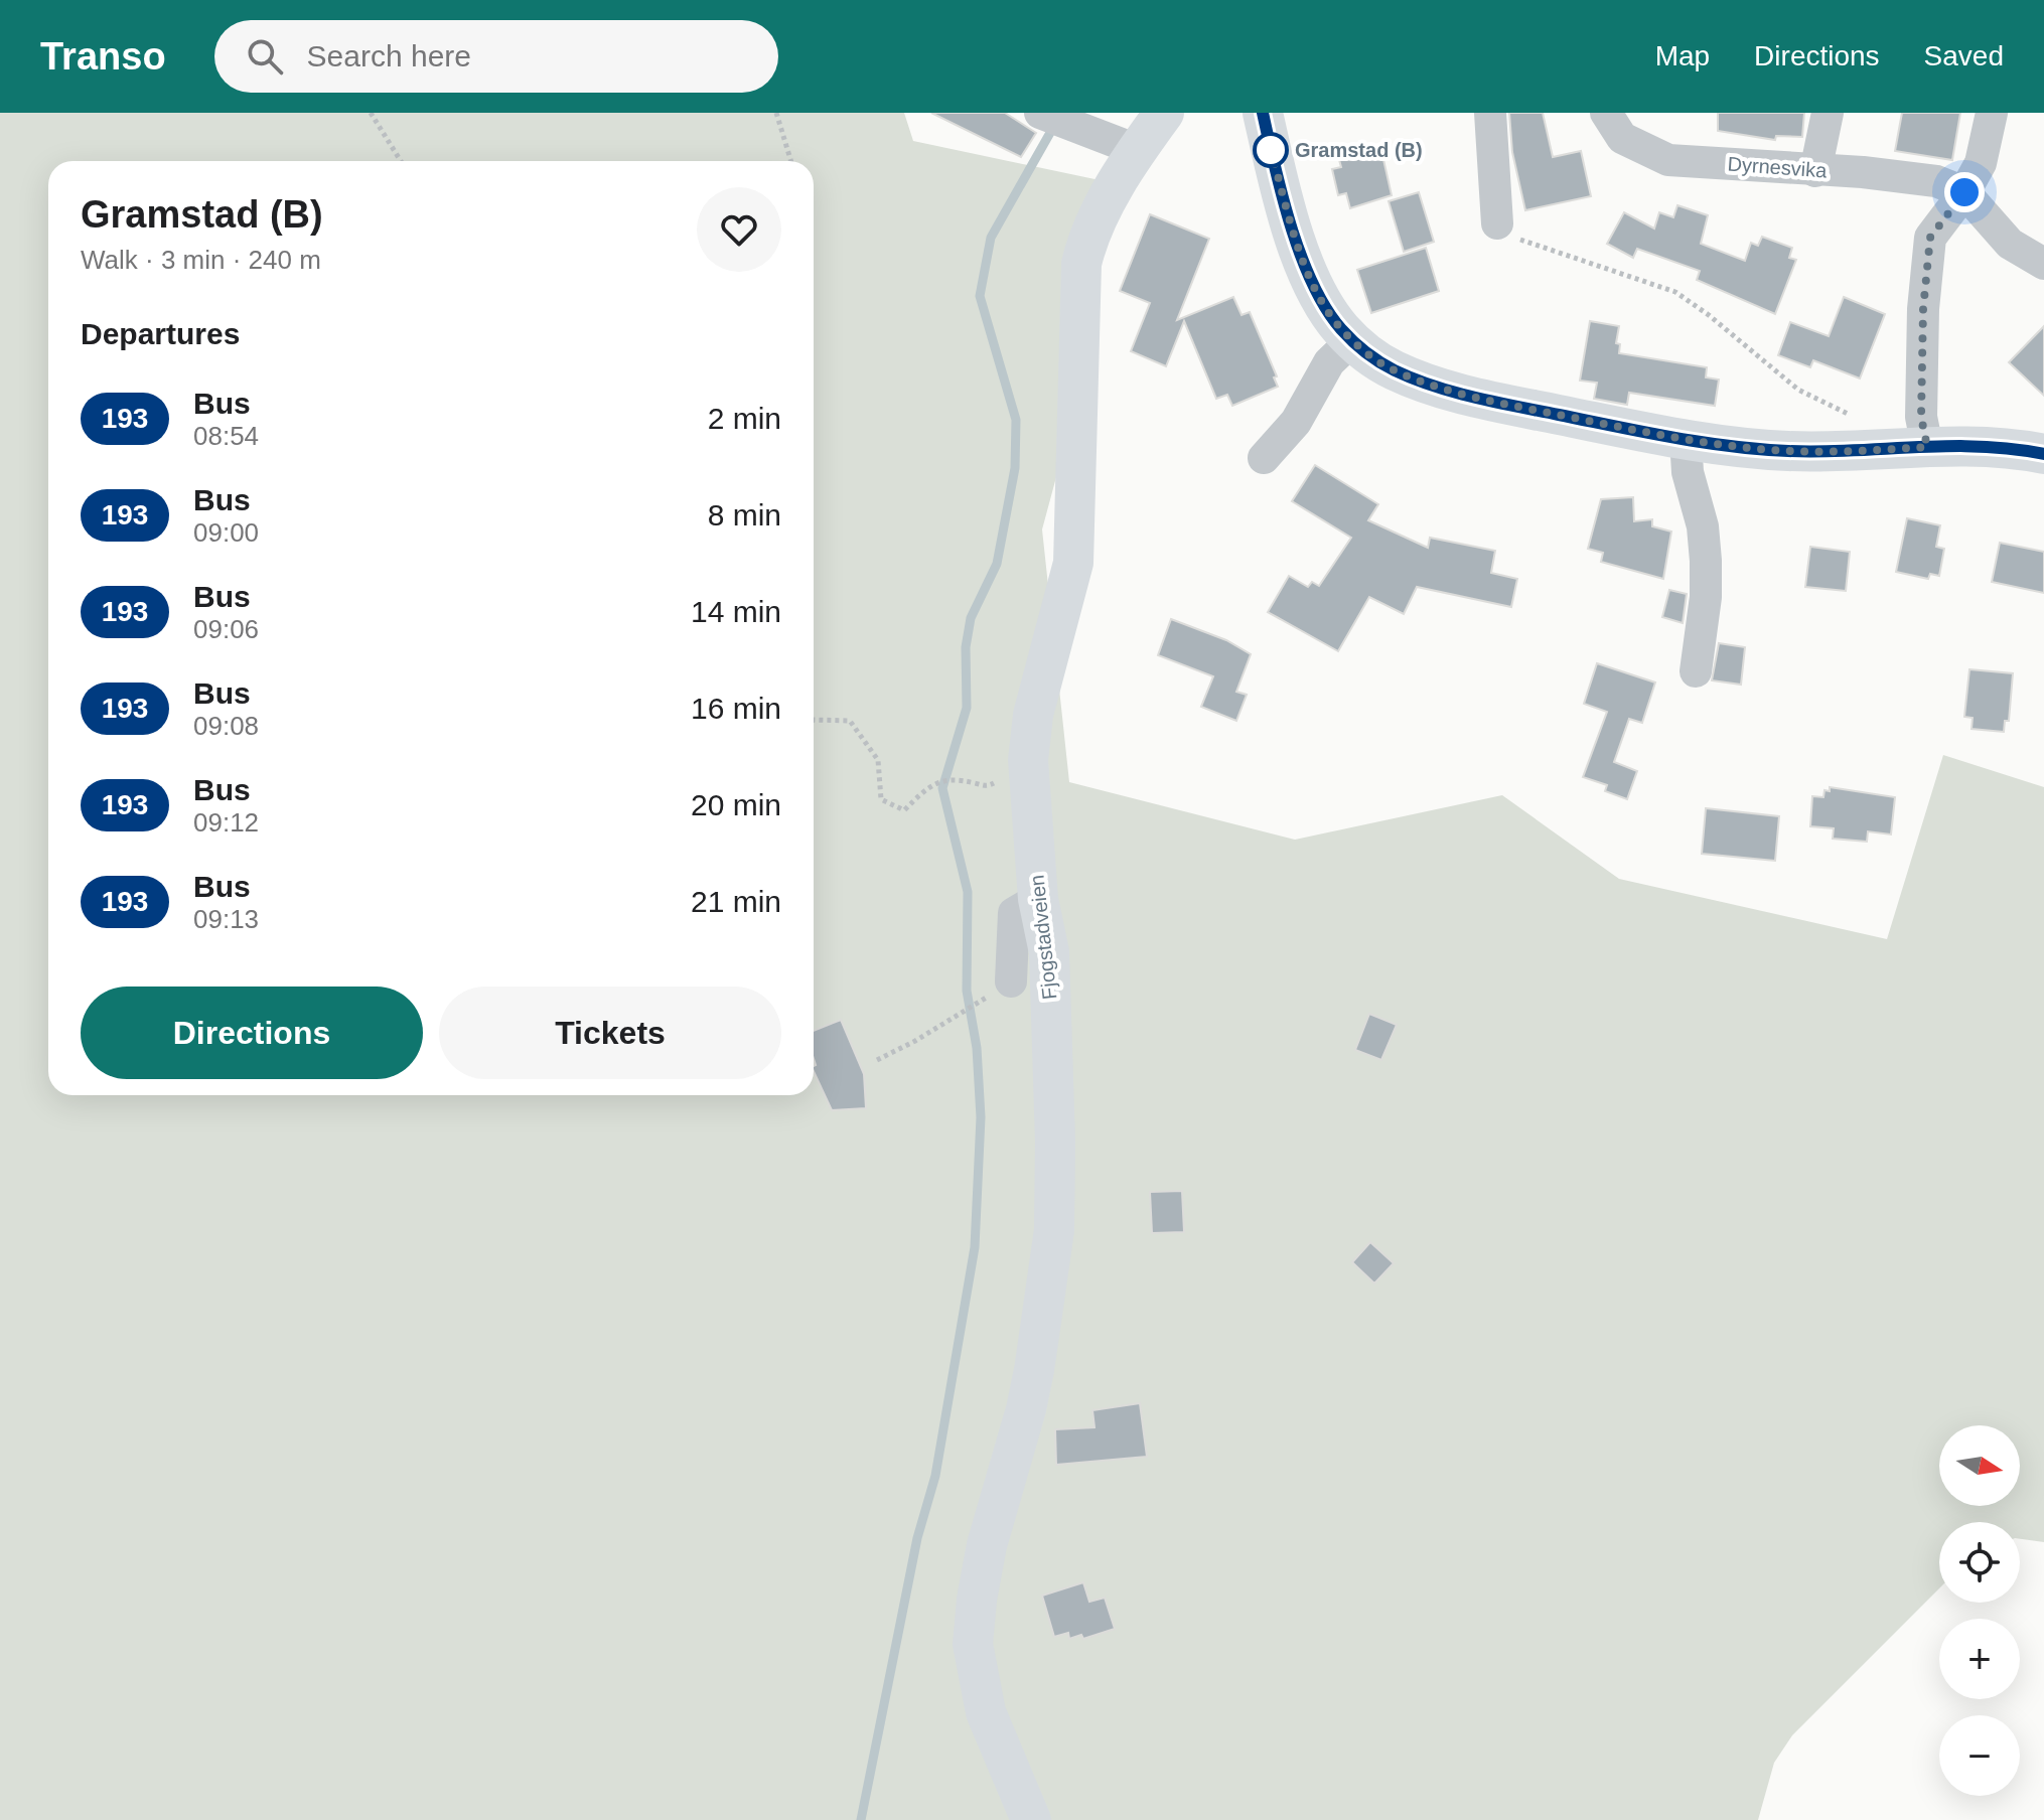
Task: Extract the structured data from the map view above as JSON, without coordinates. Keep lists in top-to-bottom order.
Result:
{
  "streets": {
    "main road": ["Fjogstadveien"],
    "street": ["Dyrnesvika"]
  },
  "places": ["Gramstad (B)"],
  "lines": ["bus line 193"],
  "north": "right",
  "page": {
    "header": "Transo",
    "search": "Search here",
    "nav": ["Map", "Directions", "Saved"],
    "heading": [
      ["Gramstad (B)", "Walk · 3 min · 240 m"],
      "Departures"
    ],
    "list": [
      {
        "mark": "193",
        "name": "Bus",
        "note": "08:54",
        "value": "2 min"
      },
      {
        "mark": "193",
        "name": "Bus",
        "note": "09:00",
        "value": "8 min"
      },
      {
        "mark": "193",
        "name": "Bus",
        "note": "09:06",
        "value": "14 min"
      },
      {
        "mark": "193",
        "name": "Bus",
        "note": "09:08",
        "value": "16 min"
      },
      {
        "mark": "193",
        "name": "Bus",
        "note": "09:12",
        "value": "20 min"
      },
      {
        "mark": "193",
        "name": "Bus",
        "note": "09:13",
        "value": "21 min"
      }
    ],
    "buttons": ["Directions", "Tickets"],
    "map_buttons": ["+", "−"]
  }
}
